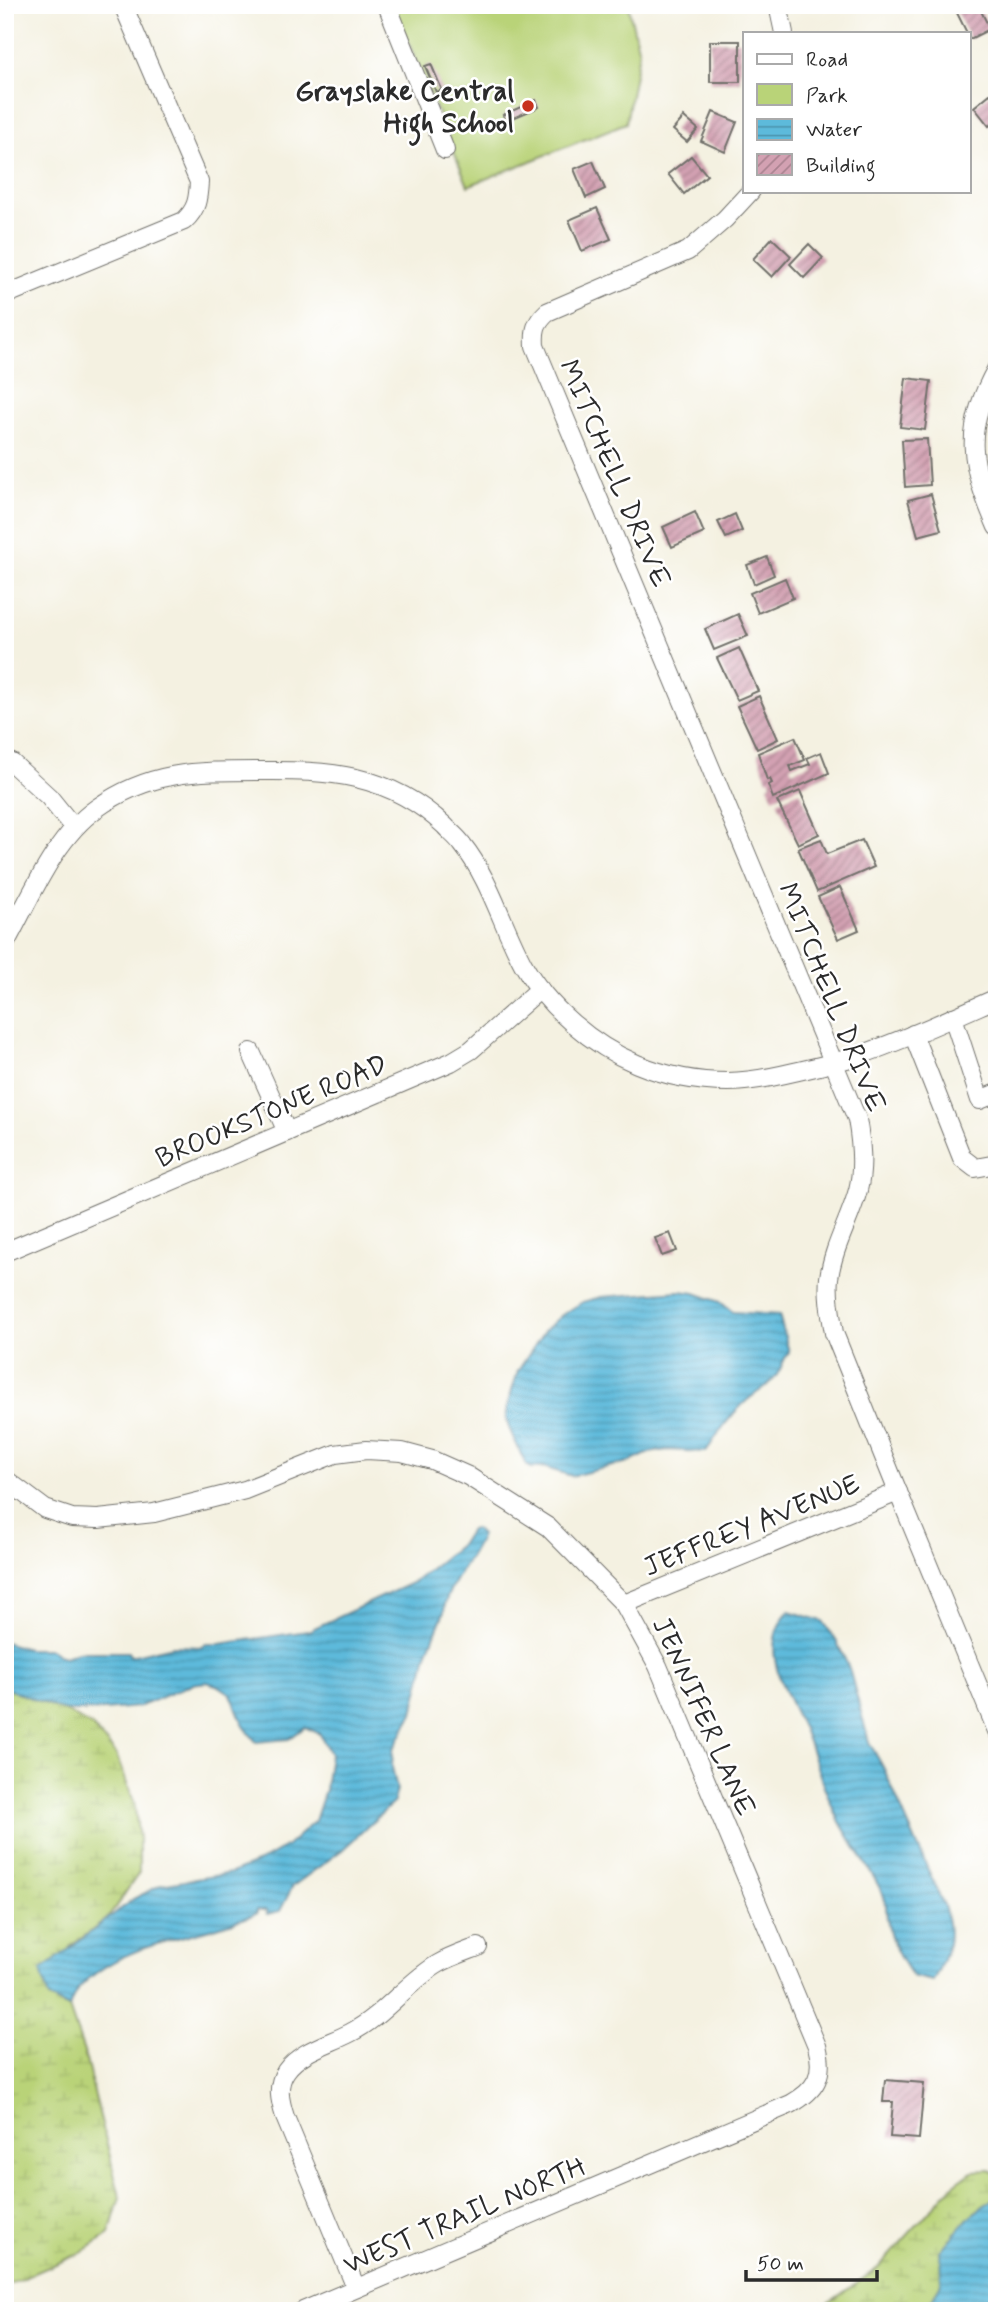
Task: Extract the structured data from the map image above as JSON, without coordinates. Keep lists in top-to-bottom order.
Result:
{
  "streets": {
    "street": [
      "MITCHELL DRIVE",
      "BROOKSTONE ROAD",
      "JEFFREY AVENUE",
      "JENNIFER LANE",
      "WEST TRAIL NORTH"
    ]
  },
  "crossings": [
    ["MITCHELL DRIVE", "JEFFREY AVENUE"],
    ["JEFFREY AVENUE", "JENNIFER LANE"],
    ["JENNIFER LANE", "WEST TRAIL NORTH"]
  ],
  "places": ["Grayslake Central High School"],
  "legend": [
    "Road",
    "Park",
    "Water",
    "Building"
  ],
  "scale_bar": "50 m"
}
